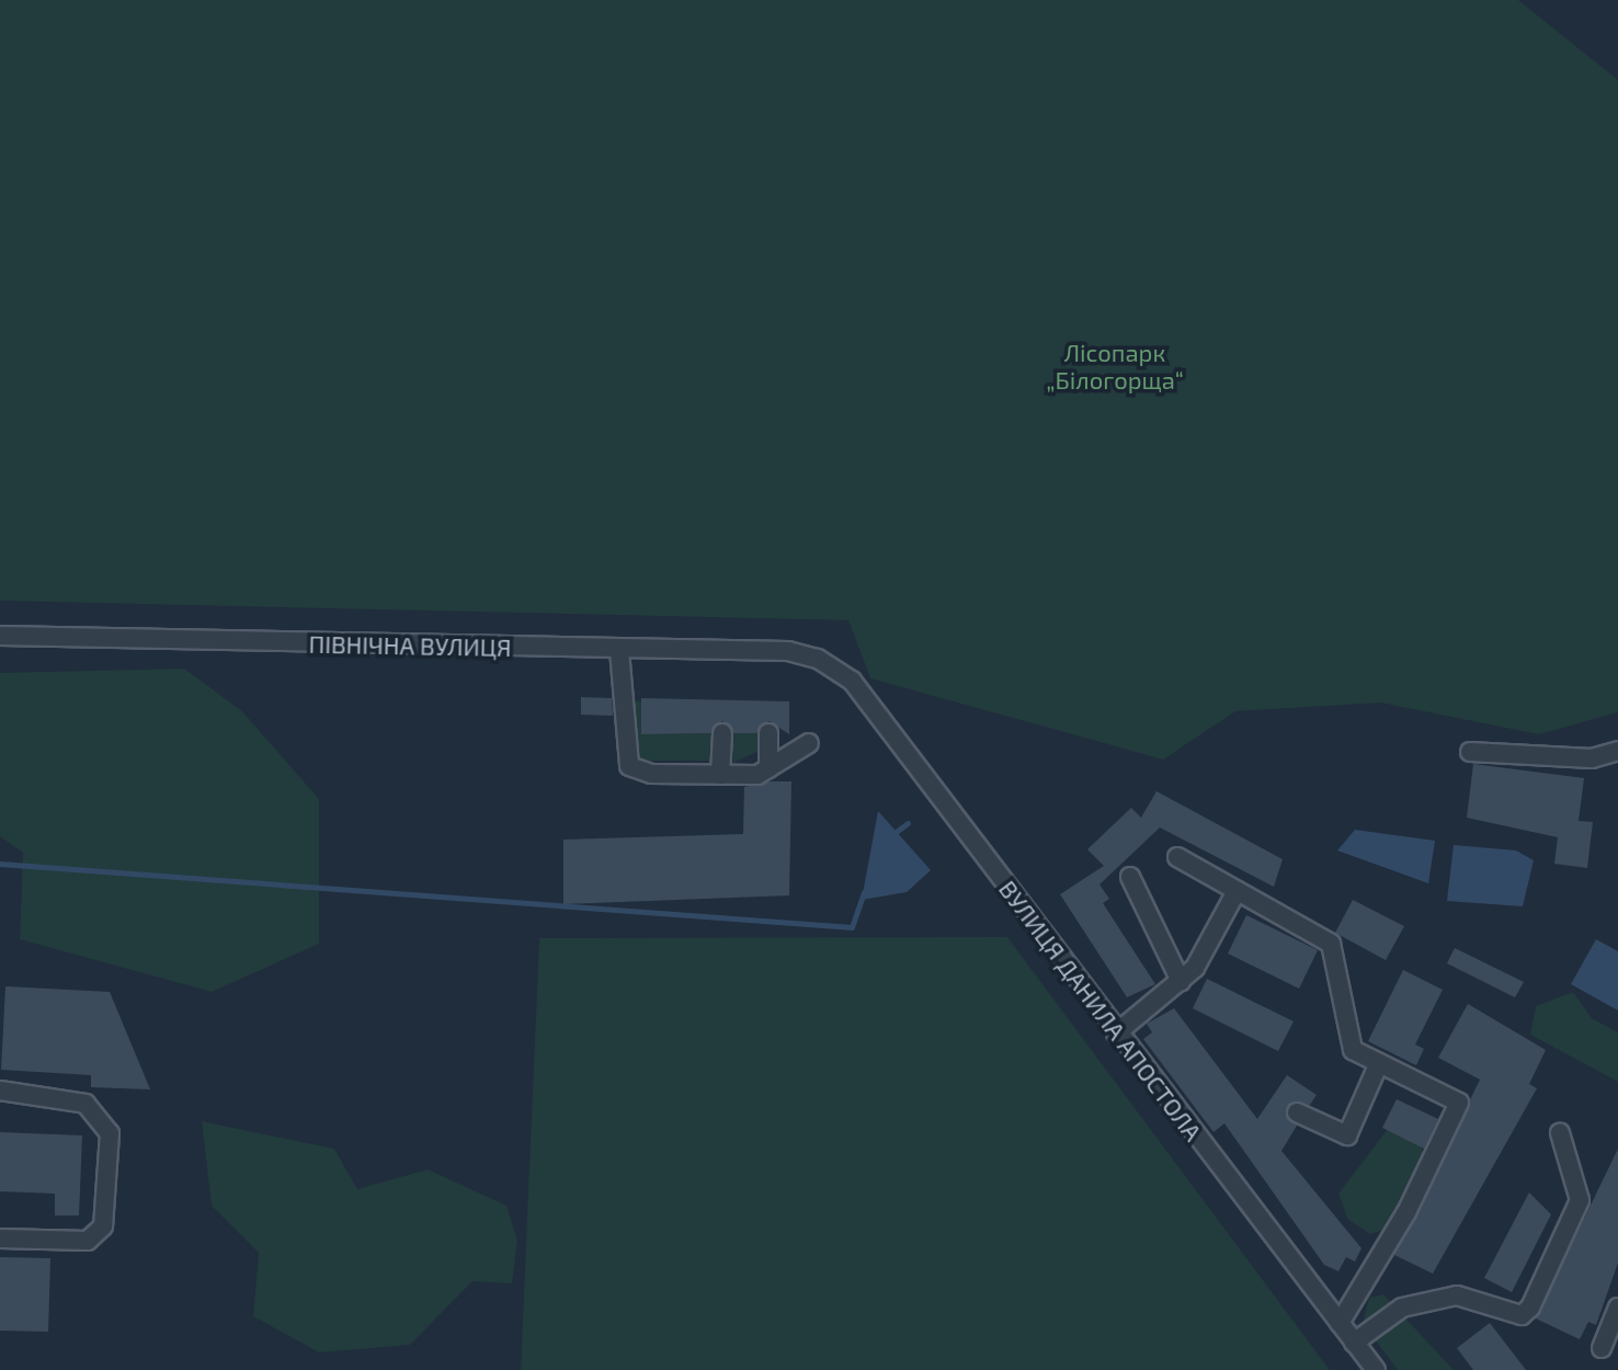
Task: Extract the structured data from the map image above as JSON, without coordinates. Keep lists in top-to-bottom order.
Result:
{
  "streets": {
    "street": ["ПІВНІЧНА ВУЛИЦЯ", "ВУЛИЦЯ ДАНИЛА АПОСТОЛА"]
  },
  "crossings": [
    ["ПІВНІЧНА ВУЛИЦЯ", "ВУЛИЦЯ ДАНИЛА АПОСТОЛА"]
  ],
  "parks": ["Лісопарк „Білогорща“"]
}
